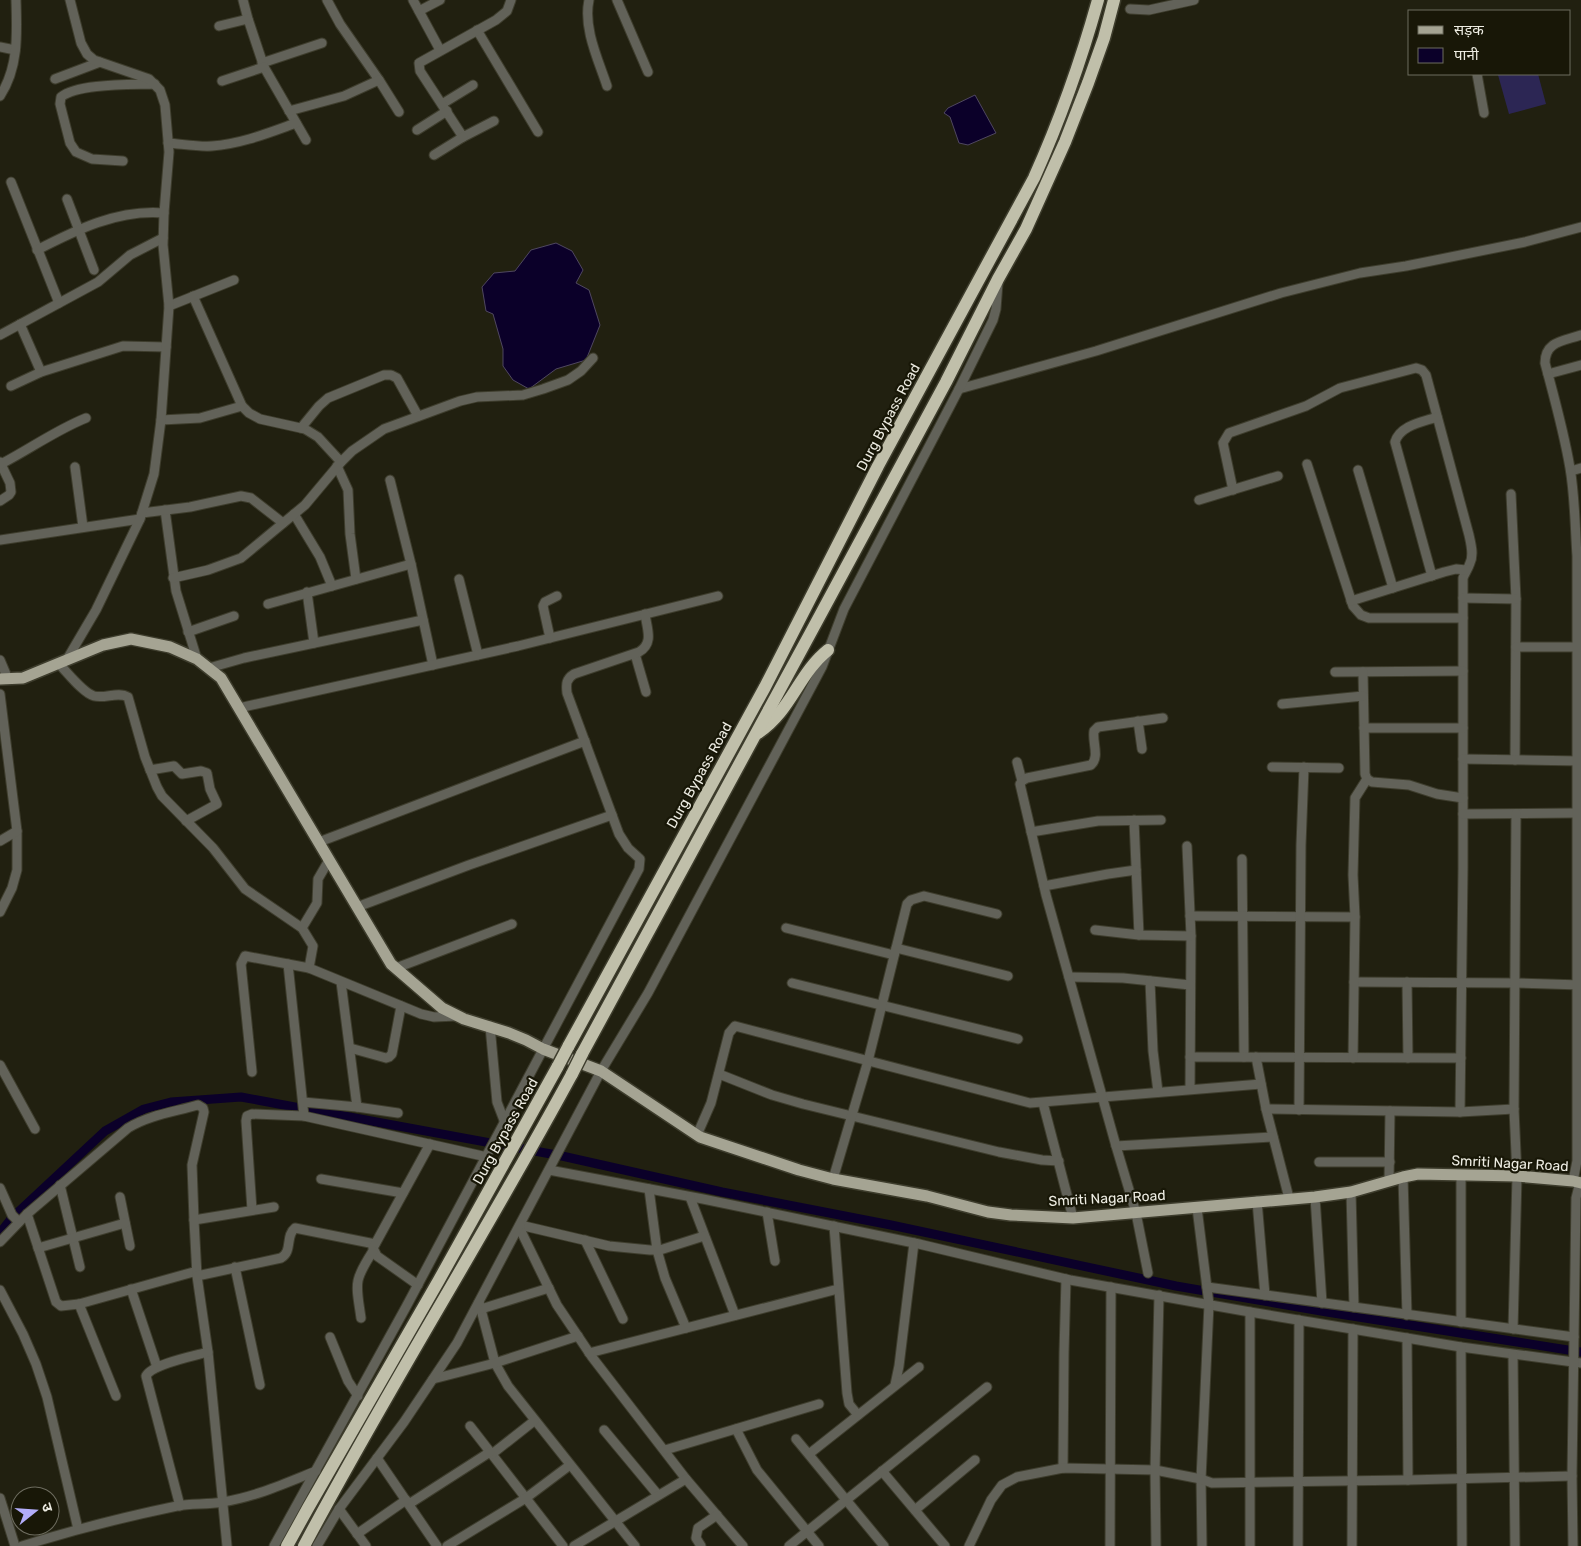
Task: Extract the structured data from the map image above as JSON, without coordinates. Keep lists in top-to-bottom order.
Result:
{
  "streets": {
    "highway": ["Durg Bypass Road"],
    "main road": ["Smriti Nagar Road"]
  },
  "legend": ["सड़क", "पानी"],
  "north": "right"
}
